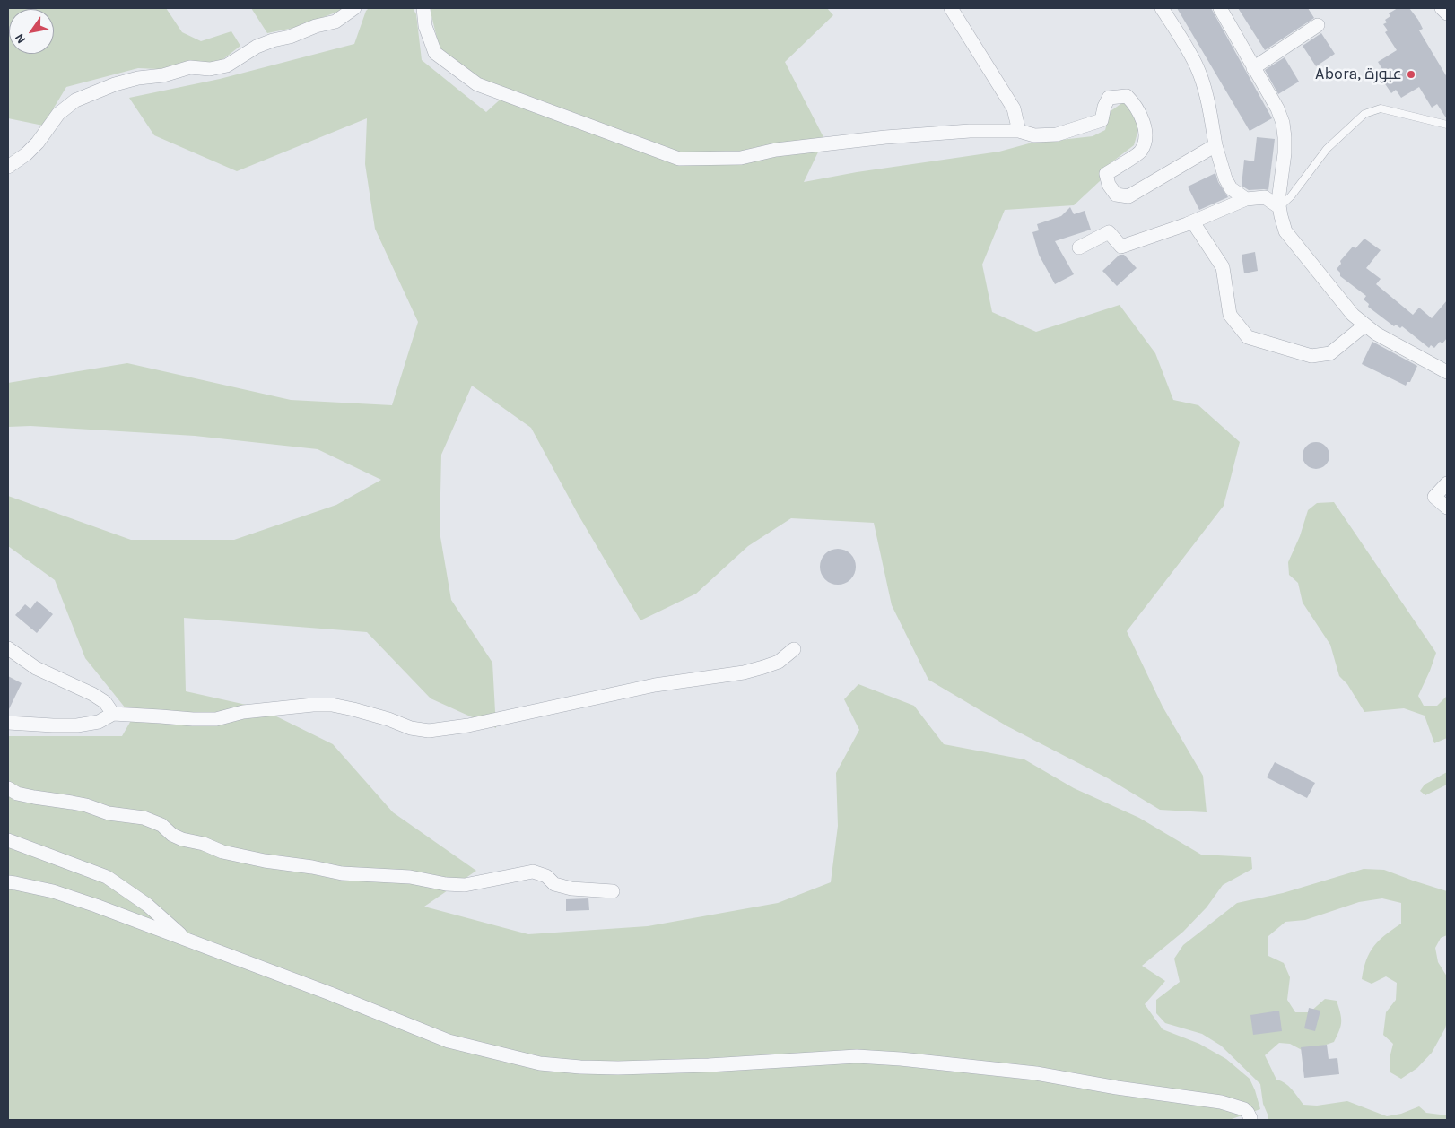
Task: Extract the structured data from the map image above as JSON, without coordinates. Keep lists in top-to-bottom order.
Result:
{
  "places": ["Abora, عبورة"],
  "north": "bottom left"
}
